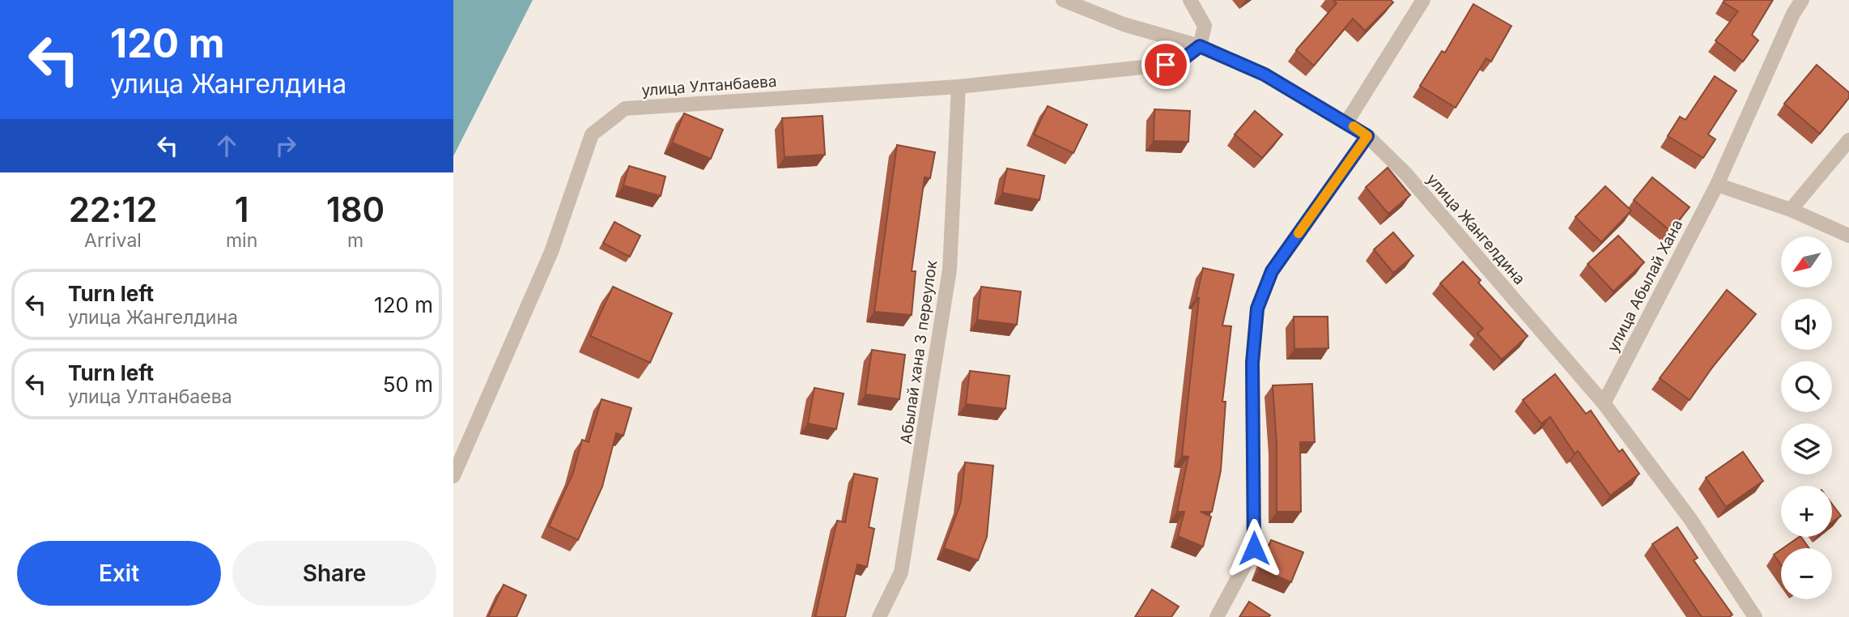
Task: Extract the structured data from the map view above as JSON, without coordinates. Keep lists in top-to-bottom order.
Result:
{
  "streets": {
    "street": [
      "улица Ултанбаева",
      "улица Жангелдина",
      "улица Абылай Хана",
      "Абылай хана 3 переулок"
    ]
  },
  "crossings": [
    ["улица Ултанбаева", "улица Жангелдина"],
    ["улица Ултанбаева", "Абылай хана 3 переулок"],
    ["улица Жангелдина", "улица Абылай Хана"]
  ],
  "north": "bottom left",
  "page": {
    "turn": ["120 m", "улица Жангелдина"],
    "eta": [
      "22:12",
      "Arrival",
      "1",
      "min",
      "180",
      "m"
    ],
    "map_buttons": ["+", "−"],
    "list": [
      {
        "name": "Turn left",
        "note": "улица Жангелдина",
        "value": "120 m"
      },
      {
        "name": "Turn left",
        "note": "улица Ултанбаева",
        "value": "50 m"
      }
    ],
    "buttons": ["Exit", "Share"]
  }
}
